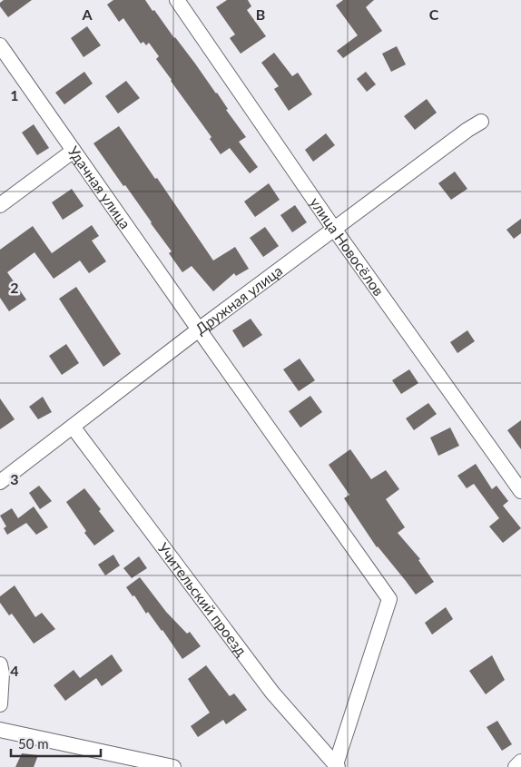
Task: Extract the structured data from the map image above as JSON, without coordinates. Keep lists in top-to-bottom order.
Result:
{
  "streets": {
    "street": [
      "Удачная улица",
      "улица Новосёлов",
      "Дружная улица",
      "Учительский проезд"
    ]
  },
  "crossings": [
    ["Удачная улица", "Дружная улица"],
    ["Удачная улица", "Учительский проезд"],
    ["улица Новосёлов", "Дружная улица"],
    ["Дружная улица", "Учительский проезд"]
  ],
  "scale_bar": "50 m",
  "grid": {
    "columns": ["A", "B", "C"],
    "rows": [
      "1",
      "2",
      "3",
      "4"
    ]
  }
}
